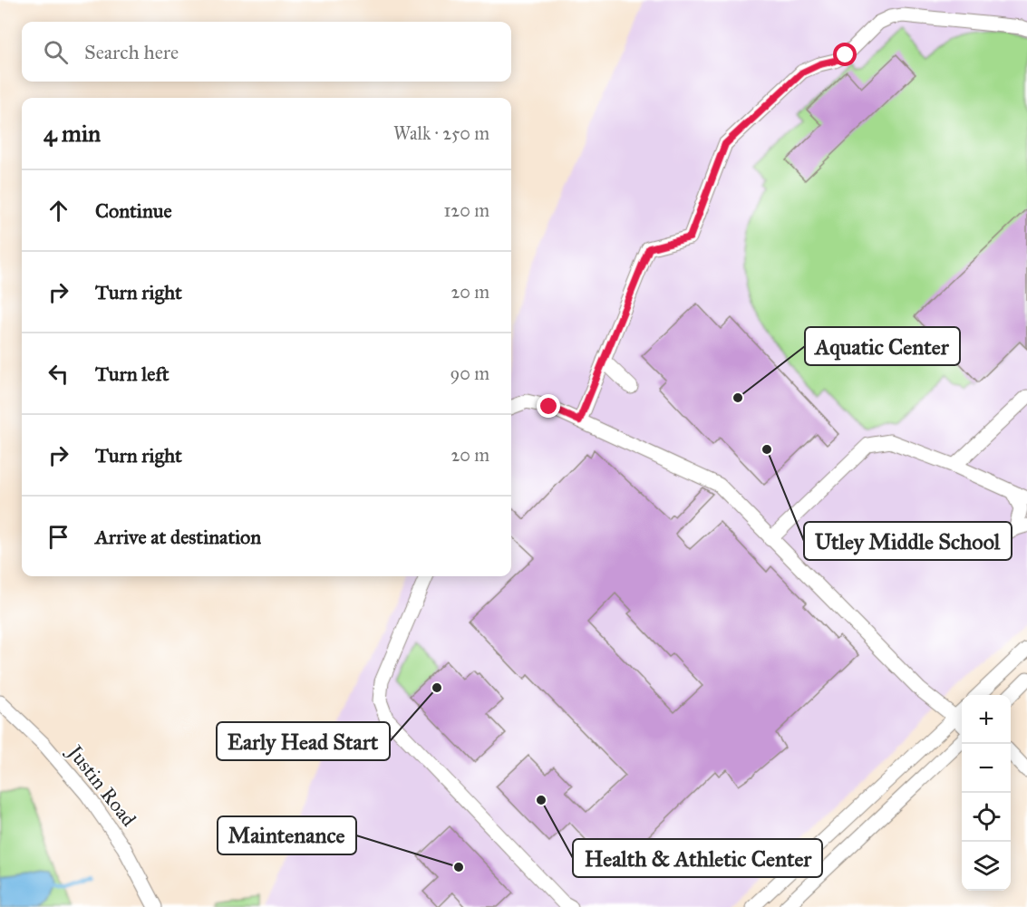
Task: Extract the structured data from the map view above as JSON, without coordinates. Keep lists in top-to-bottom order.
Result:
{
  "streets": {
    "street": ["Justin Road"]
  },
  "places": [
    "Aquatic Center",
    "Utley Middle School",
    "Early Head Start",
    "Health & Athletic Center",
    "Maintenance"
  ],
  "page": {
    "search": "Search here",
    "heading": ["4 min", "Walk · 250 m"],
    "list": [
      ["Continue", "120 m"],
      ["Turn right", "20 m"],
      ["Turn left", "90 m"],
      ["Turn right", "20 m"],
      "Arrive at destination"
    ],
    "map_buttons": ["+", "−"]
  }
}
